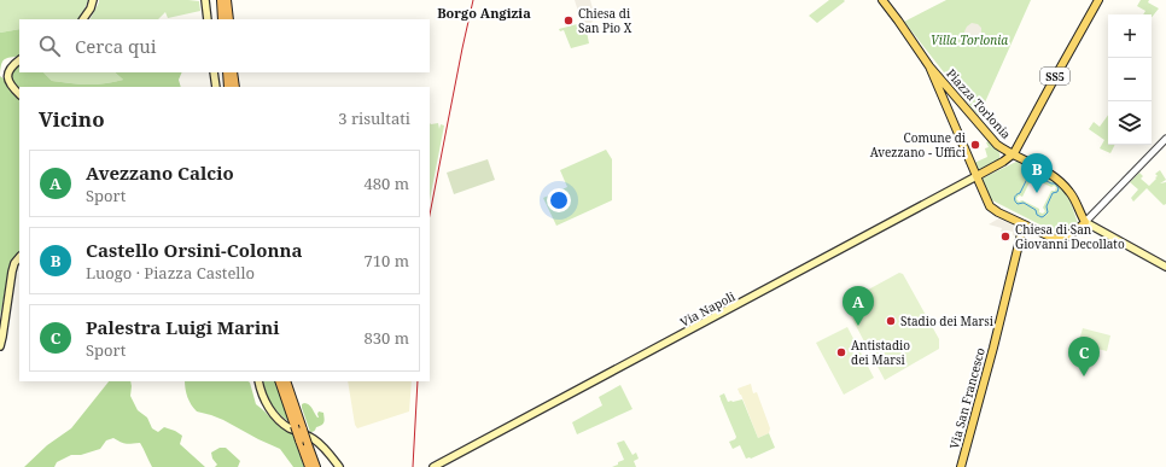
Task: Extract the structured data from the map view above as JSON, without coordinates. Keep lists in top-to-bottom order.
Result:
{
  "streets": {
    "main road": [
      "SS5",
      "Piazza Torlonia",
      "Via Napoli",
      "Via San Francesco"
    ]
  },
  "crossings": [
    ["SS5", "Piazza Torlonia"],
    ["SS5", "Via Napoli"],
    ["Piazza Torlonia", "Via Napoli"],
    ["Piazza Torlonia", "Via San Francesco"]
  ],
  "districts": ["Borgo Angizia"],
  "parks": ["Villa Torlonia"],
  "places": [
    "Chiesa di San Pio X",
    "Comune di Avezzano - Uffici",
    "Chiesa di San Giovanni Decollato",
    "Stadio dei Marsi",
    "Antistadio dei Marsi"
  ],
  "page": {
    "map_buttons": ["+", "−"],
    "search": "Cerca qui",
    "heading": ["Vicino", "3 risultati"],
    "list": [
      {
        "mark": "A",
        "name": "Avezzano Calcio",
        "note": "Sport",
        "value": "480 m"
      },
      {
        "mark": "B",
        "name": "Castello Orsini-Colonna",
        "note": "Luogo · Piazza Castello",
        "value": "710 m"
      },
      {
        "mark": "C",
        "name": "Palestra Luigi Marini",
        "note": "Sport",
        "value": "830 m"
      }
    ],
    "pins": ["B", "A", "C"]
  }
}
